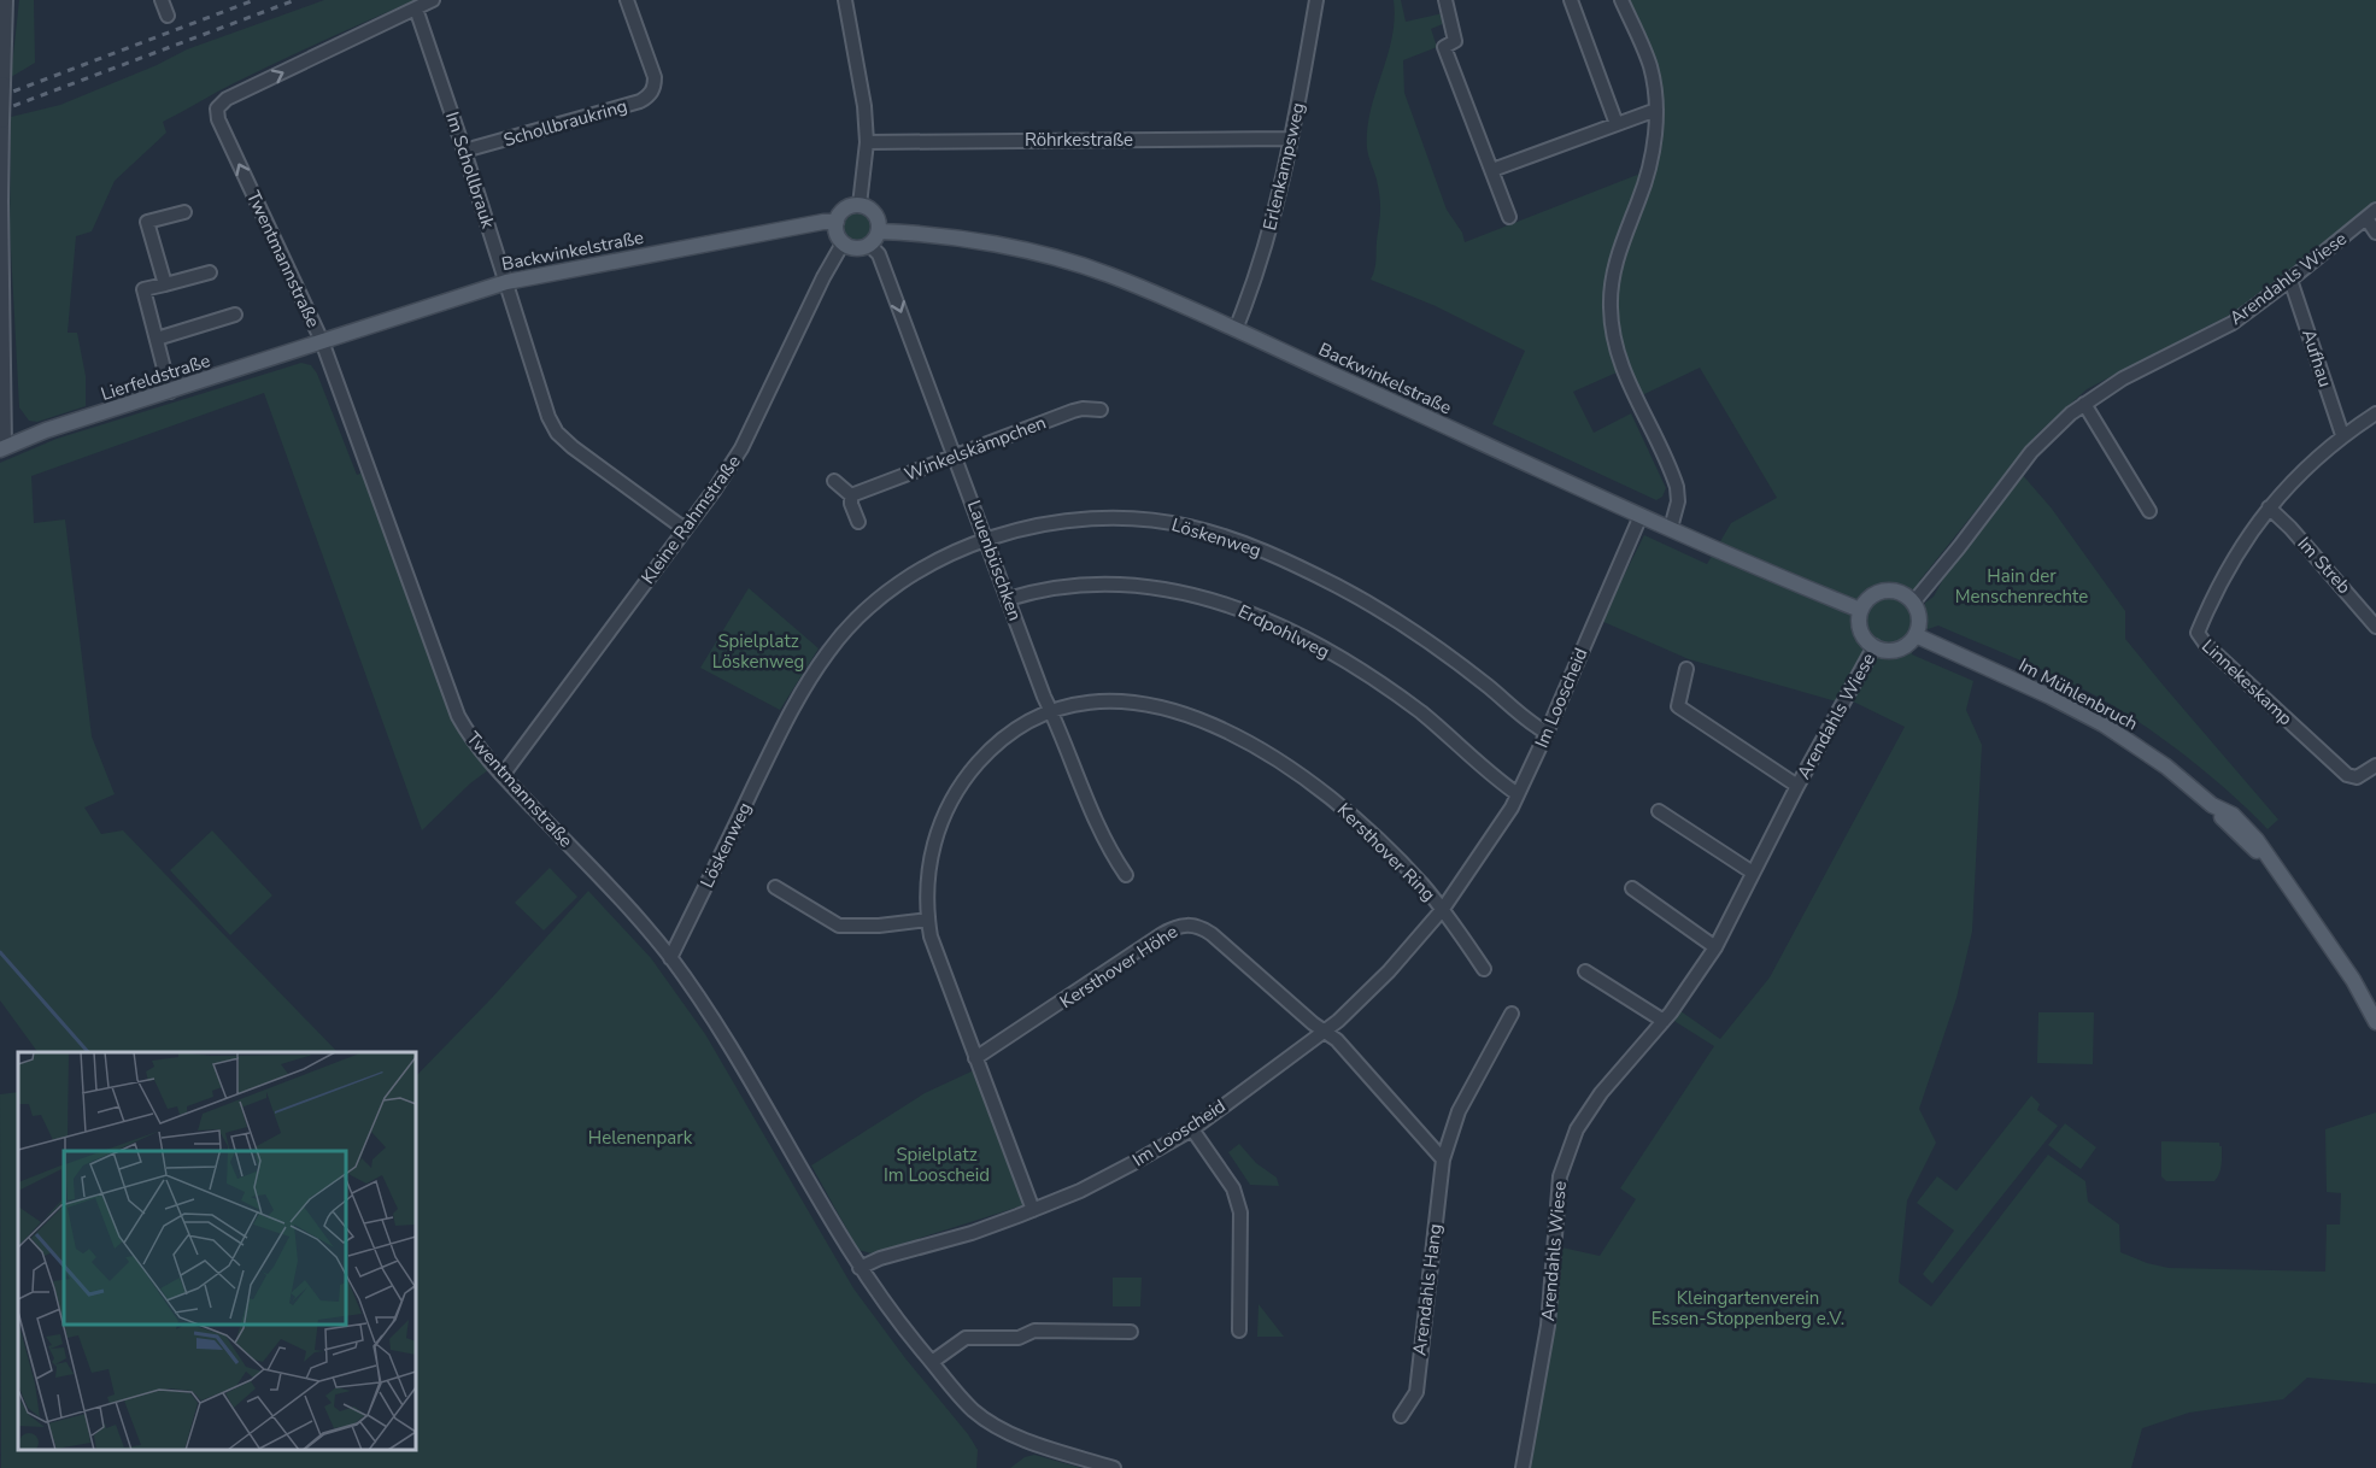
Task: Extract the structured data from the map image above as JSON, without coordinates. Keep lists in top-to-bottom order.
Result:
{
  "streets": {
    "main road": ["Backwinkelstraße", "Lierfeldstraße", "Im Mühlenbruch"],
    "street": [
      "Schollbraukring",
      "Röhrkestraße",
      "Erlenkampsweg",
      "Im Schollbrauk",
      "Twentmannstraße",
      "Arendahls Wiese",
      "Aufhau",
      "Winkelskämpchen",
      "Kleine Rahmstraße",
      "Löskenweg",
      "Lauenbüschken",
      "Im Streb",
      "Erdpohlweg",
      "Linnekeskamp",
      "Im Looscheid",
      "Kersthover Ring",
      "Kersthover Höhe",
      "Arendahls Hang"
    ]
  },
  "crossings": [
    ["Schollbraukring", "Im Schollbrauk"],
    ["Röhrkestraße", "Erlenkampsweg"],
    ["Erlenkampsweg", "Backwinkelstraße"],
    ["Im Schollbrauk", "Backwinkelstraße"],
    ["Im Schollbrauk", "Twentmannstraße"],
    ["Im Schollbrauk", "Kleine Rahmstraße"],
    ["Backwinkelstraße", "Twentmannstraße"],
    ["Backwinkelstraße", "Arendahls Wiese"],
    ["Backwinkelstraße", "Lierfeldstraße"],
    ["Backwinkelstraße", "Kleine Rahmstraße"],
    ["Backwinkelstraße", "Lauenbüschken"],
    ["Backwinkelstraße", "Im Mühlenbruch"],
    ["Backwinkelstraße", "Im Looscheid"],
    ["Twentmannstraße", "Lierfeldstraße"],
    ["Twentmannstraße", "Kleine Rahmstraße"],
    ["Twentmannstraße", "Löskenweg"],
    ["Twentmannstraße", "Im Looscheid"],
    ["Arendahls Wiese", "Aufhau"],
    ["Arendahls Wiese", "Im Mühlenbruch"],
    ["Aufhau", "Linnekeskamp"],
    ["Winkelskämpchen", "Lauenbüschken"],
    ["Kleine Rahmstraße", "Lauenbüschken"],
    ["Löskenweg", "Lauenbüschken"],
    ["Löskenweg", "Im Looscheid"],
    ["Lauenbüschken", "Erdpohlweg"],
    ["Lauenbüschken", "Kersthover Ring"],
    ["Im Streb", "Linnekeskamp"],
    ["Erdpohlweg", "Im Looscheid"],
    ["Im Looscheid", "Kersthover Ring"],
    ["Im Looscheid", "Kersthover Höhe"],
    ["Kersthover Ring", "Kersthover Höhe"]
  ],
  "parks": [
    "Hain der Menschenrechte",
    "Spielplatz Löskenweg",
    "Helenenpark",
    "Spielplatz Im Looscheid",
    "Kleingartenverein Essen-Stoppenberg e.V."
  ]
}
